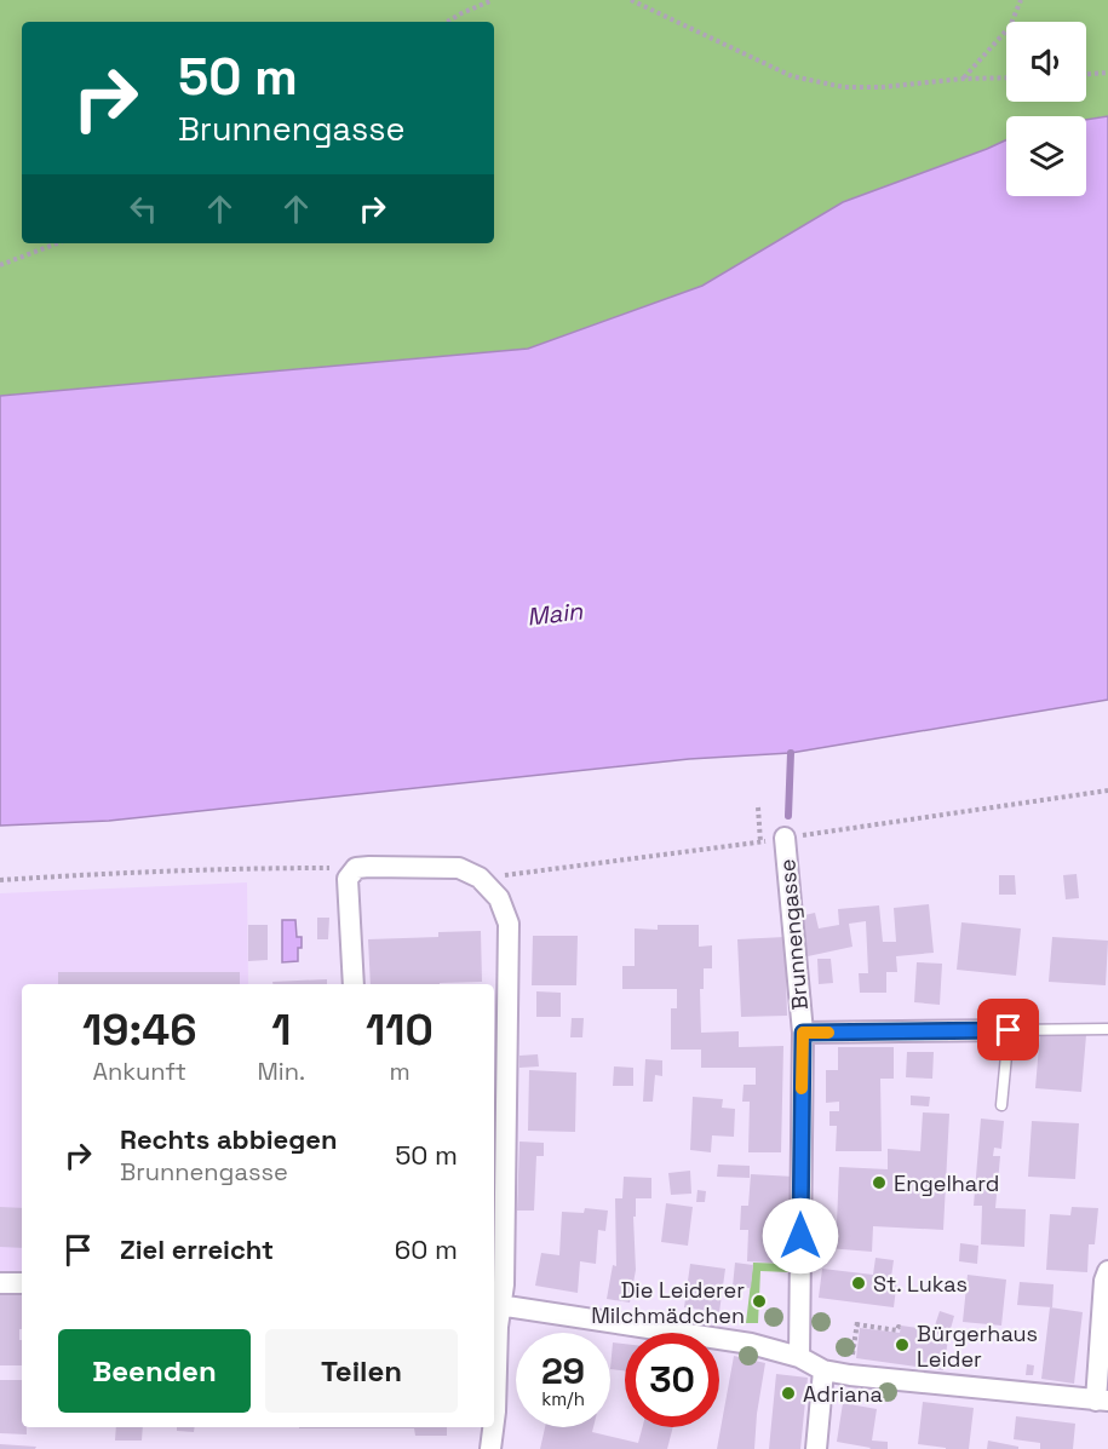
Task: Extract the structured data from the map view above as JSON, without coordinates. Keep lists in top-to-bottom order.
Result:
{
  "streets": {
    "street": ["Brunnengasse"]
  },
  "water": ["Main"],
  "places": [
    "Engelhard",
    "St. Lukas",
    "Die Leiderer Milchmädchen",
    "Bürgerhaus Leider",
    "Adriana"
  ],
  "page": {
    "turn": ["50 m", "Brunnengasse"],
    "eta": [
      "19:46",
      "Ankunft",
      "1",
      "Min.",
      "110",
      "m"
    ],
    "list": [
      {
        "name": "Rechts abbiegen",
        "note": "Brunnengasse",
        "value": "50 m"
      },
      {
        "name": "Ziel erreicht",
        "value": "60 m"
      }
    ],
    "buttons": ["Beenden", "Teilen"],
    "speed": "29 km/h",
    "limit": "30"
  }
}
